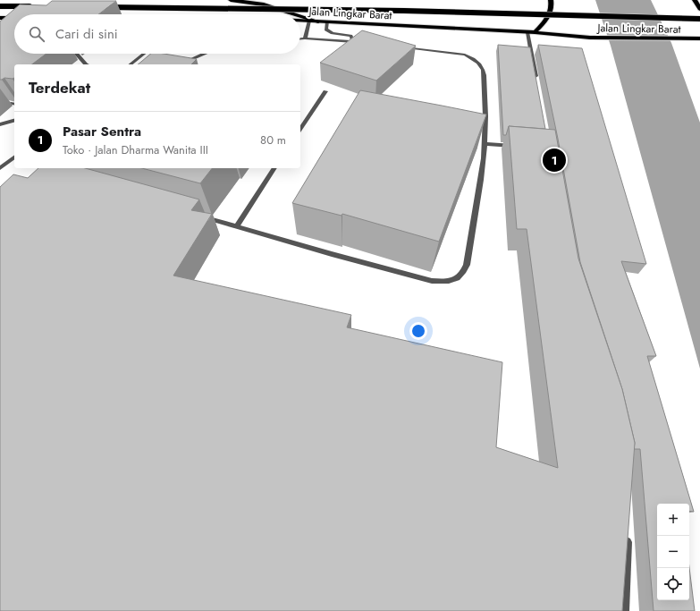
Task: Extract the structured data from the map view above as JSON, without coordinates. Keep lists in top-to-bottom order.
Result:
{
  "streets": {
    "main road": ["Jalan Lingkar Barat"]
  },
  "page": {
    "search": "Cari di sini",
    "heading": "Terdekat",
    "list": [
      {
        "mark": "1",
        "name": "Pasar Sentra",
        "note": "Toko · Jalan Dharma Wanita III",
        "value": "80 m"
      }
    ],
    "pins": "1",
    "map_buttons": ["+", "−"]
  }
}
